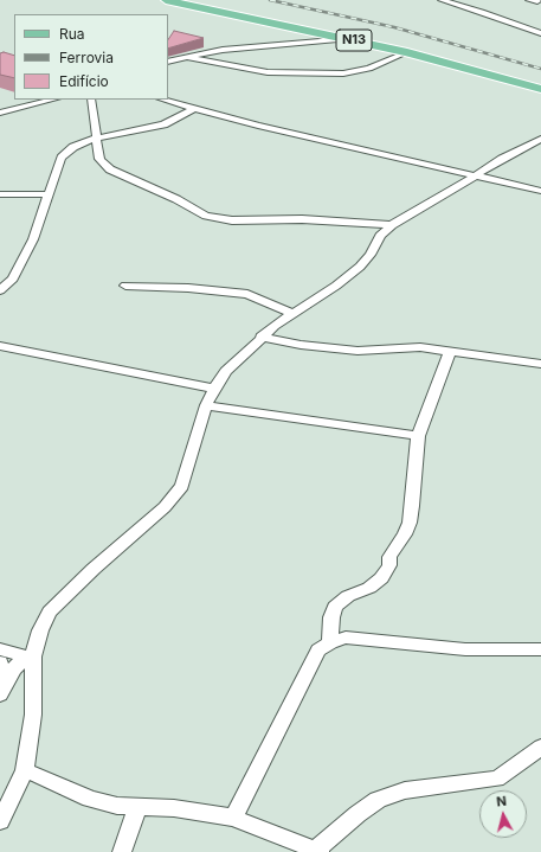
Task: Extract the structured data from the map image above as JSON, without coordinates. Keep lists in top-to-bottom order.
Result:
{
  "streets": {
    "main road": ["N13"]
  },
  "legend": ["Rua", "Ferrovia", "Edifício"],
  "north": "top"
}
